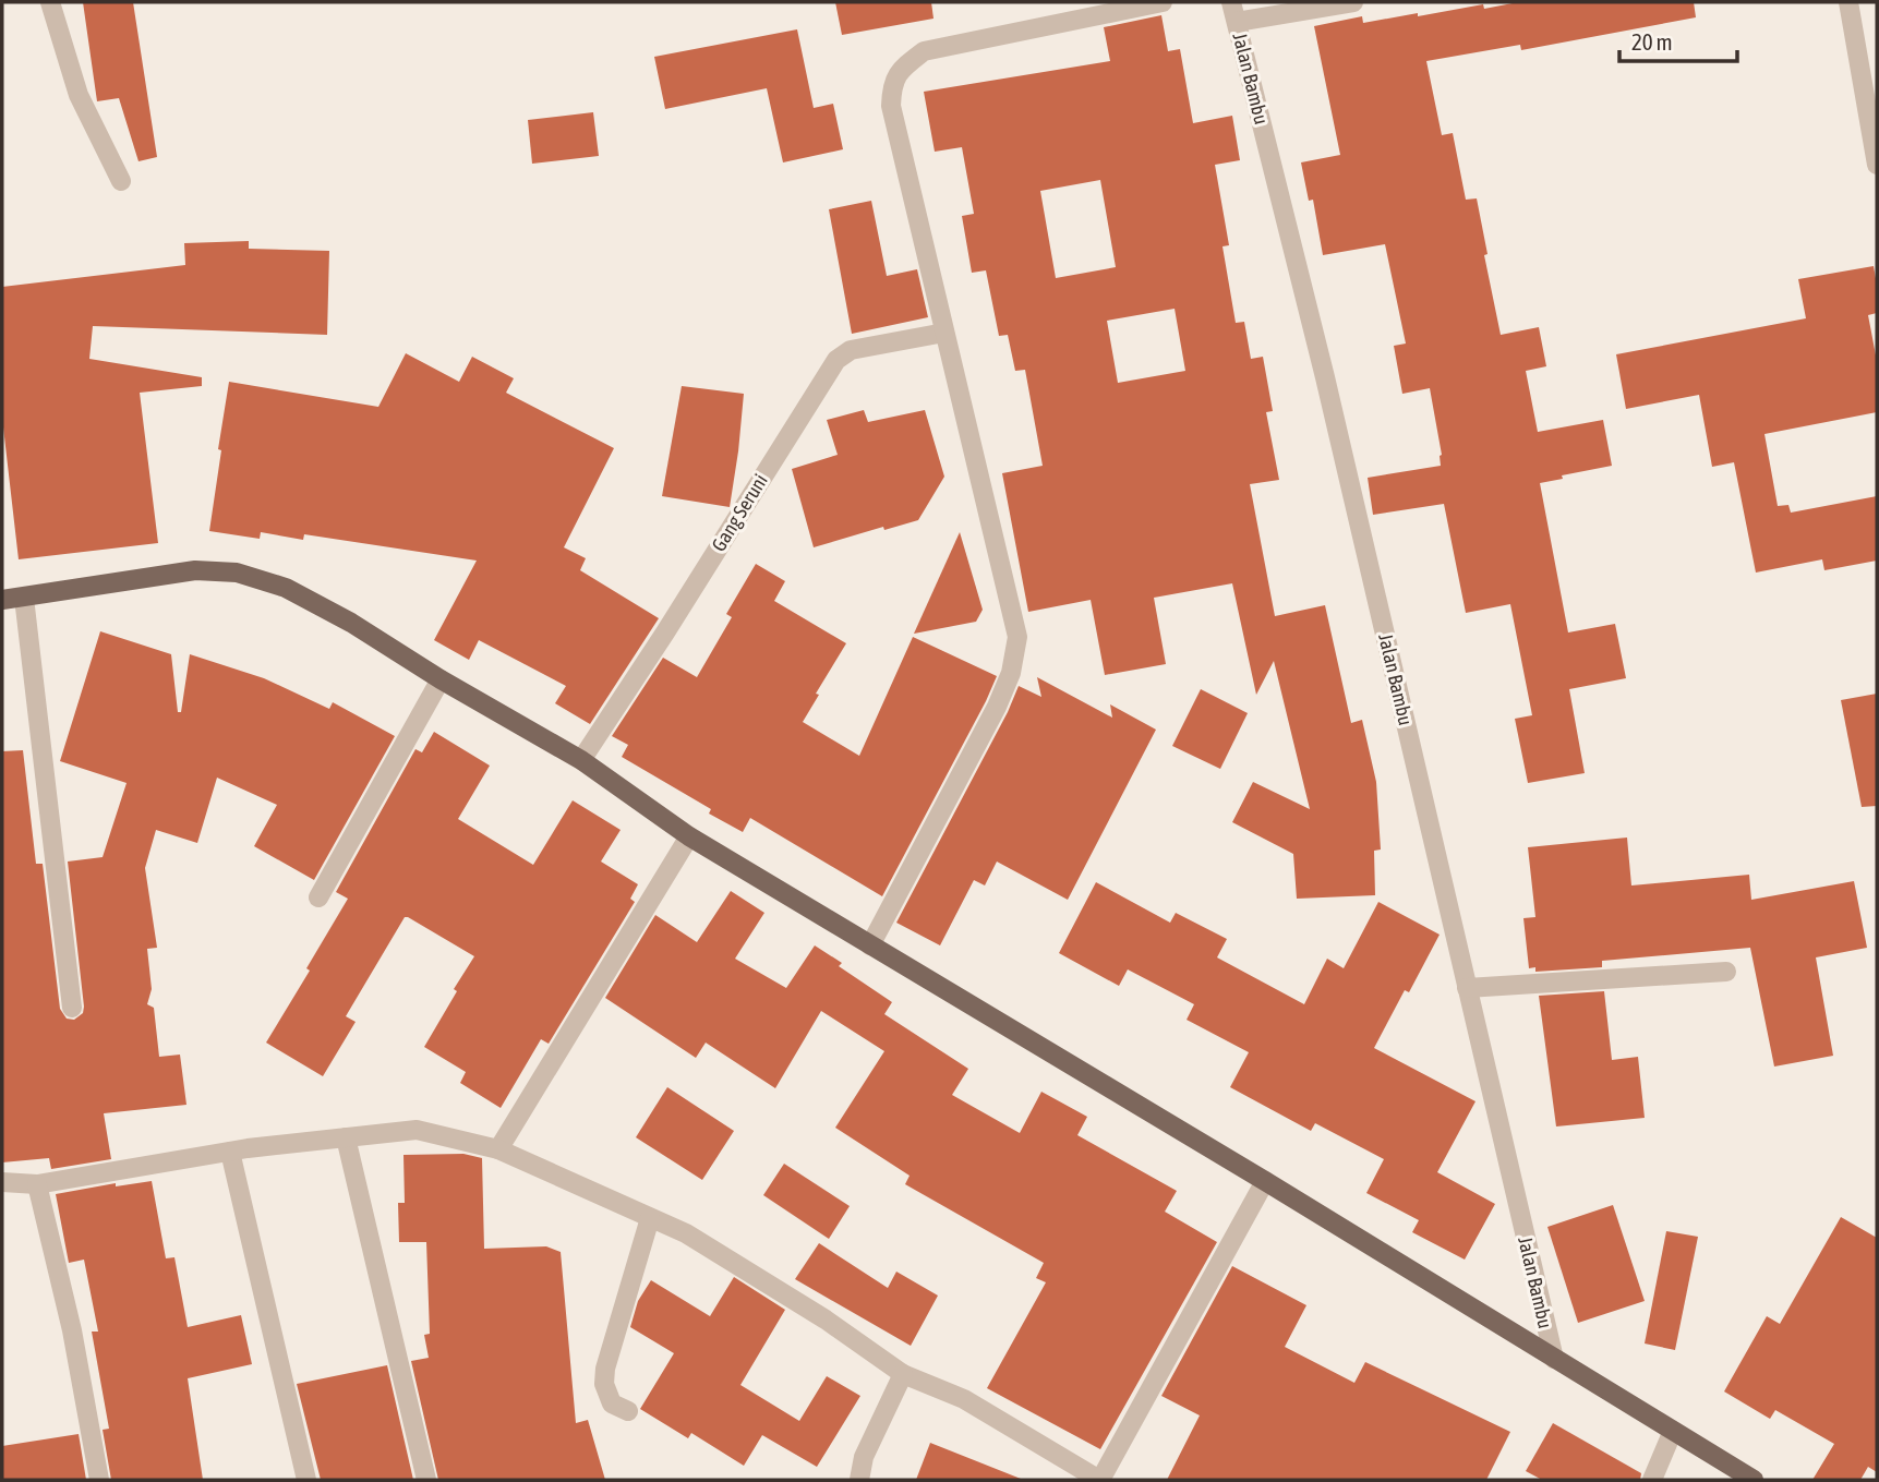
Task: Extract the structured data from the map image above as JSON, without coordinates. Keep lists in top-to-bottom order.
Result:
{
  "streets": {
    "street": ["Jalan Bambu", "Gang Seruni"]
  },
  "scale_bar": "20 m"
}
